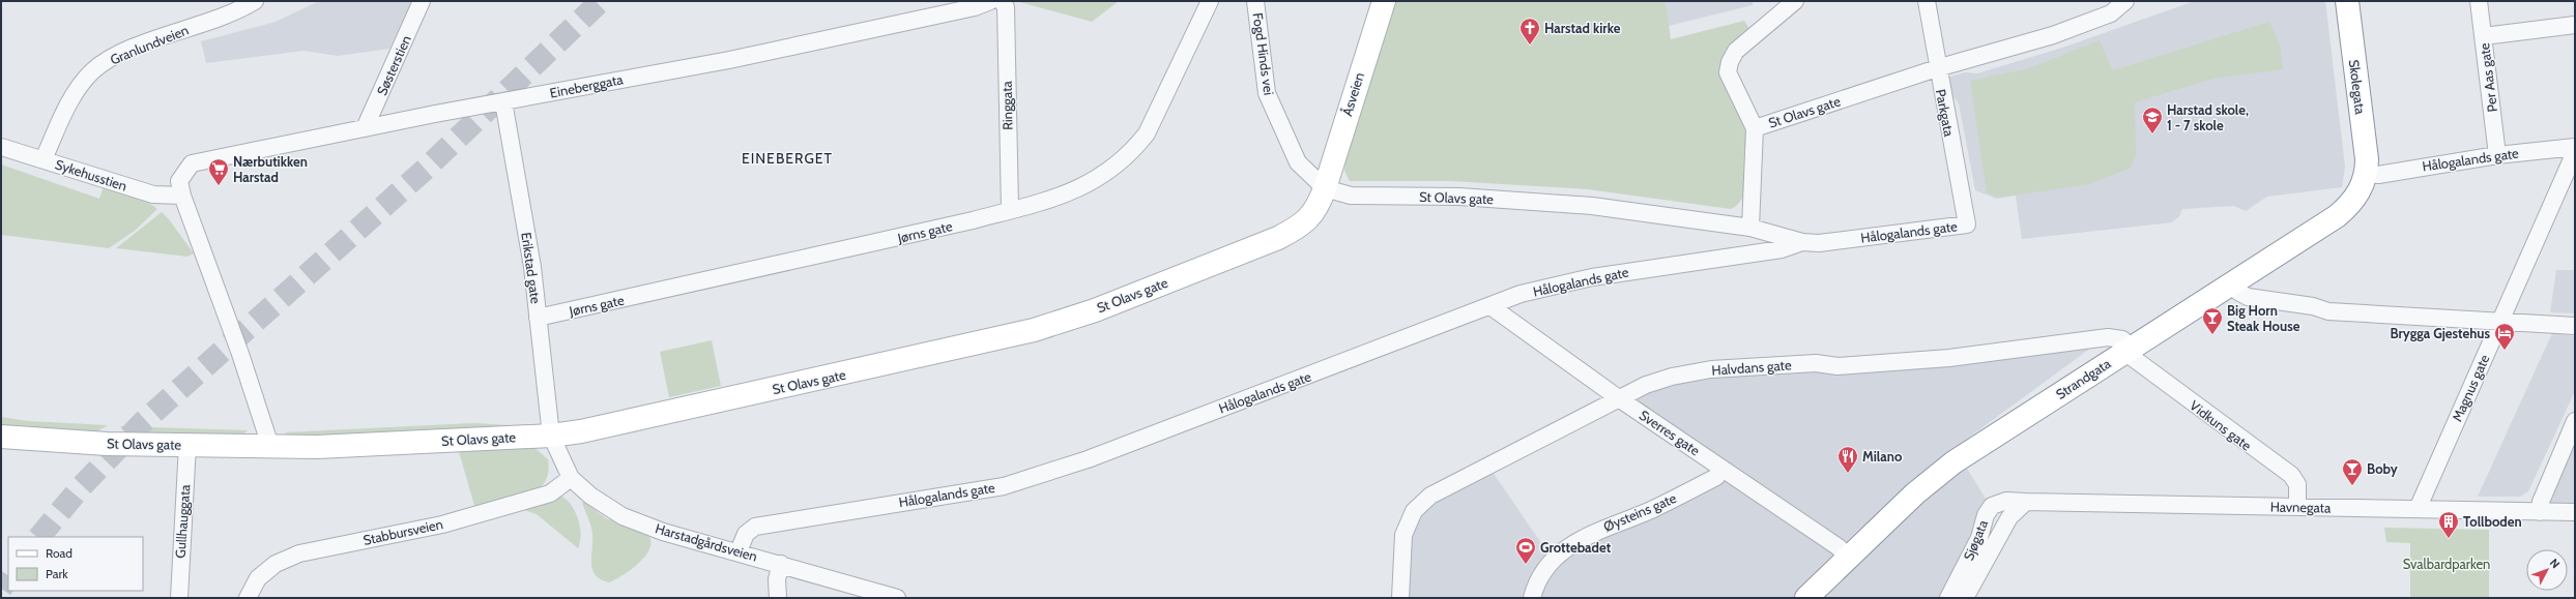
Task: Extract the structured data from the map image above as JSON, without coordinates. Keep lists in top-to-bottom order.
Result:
{
  "streets": {
    "main road": [
      "Skolegata",
      "Åsveien",
      "St Olavs gate",
      "Strandgata"
    ],
    "street": [
      "Granlundveien",
      "Fogd Hinds vei",
      "Søsterstien",
      "Per Aas gate",
      "Eineberggata",
      "Ringgata",
      "Parkgata",
      "Hålogalands gate",
      "Sykehusstien",
      "Jørns gate",
      "Erikstad gate",
      "Halvdans gate",
      "Magnus gate",
      "Vidkuns gate",
      "Sverres gate",
      "Havnegata",
      "Øysteins gate",
      "Gullhauggata",
      "Stabbursveien",
      "Sjøgata",
      "Harstadgårdsveien"
    ]
  },
  "crossings": [
    ["Granlundveien", "Sykehusstien"],
    ["Fogd Hinds vei", "Åsveien"],
    ["Fogd Hinds vei", "St Olavs gate"],
    ["Søsterstien", "Eineberggata"],
    ["Per Aas gate", "Hålogalands gate"],
    ["Eineberggata", "Sykehusstien"],
    ["Eineberggata", "Erikstad gate"],
    ["Skolegata", "Hålogalands gate"],
    ["Skolegata", "Strandgata"],
    ["Åsveien", "St Olavs gate"],
    ["Ringgata", "Jørns gate"],
    ["St Olavs gate", "Parkgata"],
    ["St Olavs gate", "Hålogalands gate"],
    ["St Olavs gate", "Erikstad gate"],
    ["St Olavs gate", "Gullhauggata"],
    ["St Olavs gate", "Harstadgårdsveien"],
    ["Parkgata", "Hålogalands gate"],
    ["Hålogalands gate", "Strandgata"],
    ["Hålogalands gate", "Sverres gate"],
    ["Hålogalands gate", "Harstadgårdsveien"],
    ["Jørns gate", "Erikstad gate"],
    ["Erikstad gate", "Harstadgårdsveien"],
    ["Halvdans gate", "Strandgata"],
    ["Halvdans gate", "Vidkuns gate"],
    ["Halvdans gate", "Sverres gate"],
    ["Strandgata", "Vidkuns gate"],
    ["Strandgata", "Sverres gate"],
    ["Magnus gate", "Havnegata"],
    ["Vidkuns gate", "Havnegata"],
    ["Sverres gate", "Øysteins gate"],
    ["Havnegata", "Sjøgata"],
    ["Stabbursveien", "Harstadgårdsveien"]
  ],
  "districts": ["EINEBERGET"],
  "parks": ["Svalbardparken"],
  "places": {
    "church": ["Harstad kirke"],
    "school or university": ["Harstad skole, 1 - 7 skole"],
    "supermarket": ["Nærbutikken Harstad"],
    "bar": ["Big Horn Steak House", "Boby"],
    "hotel": ["Brygga Gjestehus"],
    "restaurant": ["Milano"],
    "building": ["Tollboden"],
    "sports": ["Grottebadet"]
  },
  "legend": ["Road", "Park"],
  "north": "top right"
}
